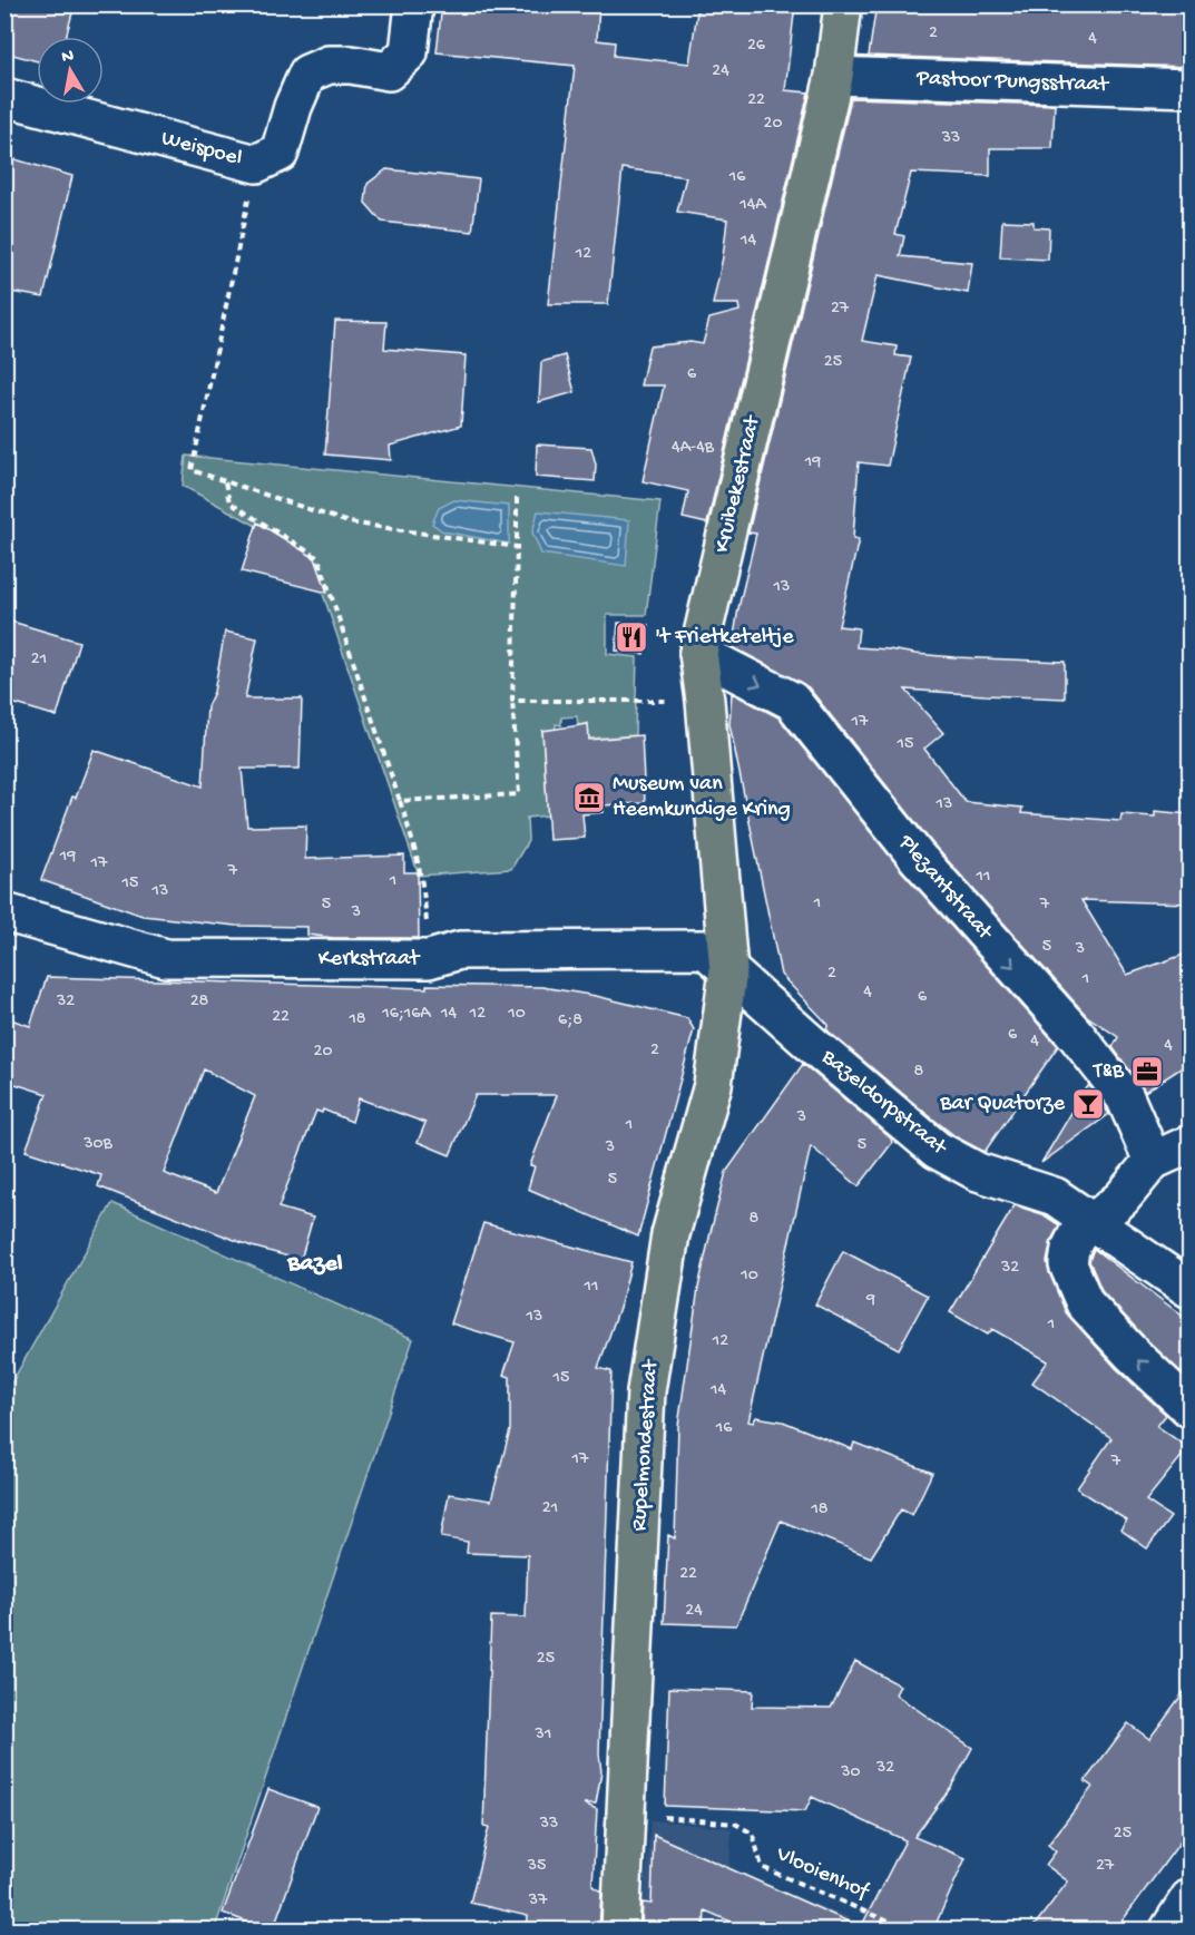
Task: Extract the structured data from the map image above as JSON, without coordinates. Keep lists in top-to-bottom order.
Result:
{
  "streets": {
    "main road": ["Kruibekestraat", "Rupelmondestraat"],
    "street": [
      "Pastoor Pungsstraat",
      "Weispoel",
      "Plezantstraat",
      "Kerkstraat",
      "Bazeldorpstraat"
    ],
    "path": ["Vlooienhof"]
  },
  "crossings": [
    ["Pastoor Pungsstraat", "Kruibekestraat"],
    ["Kruibekestraat", "Plezantstraat"],
    ["Kruibekestraat", "Kerkstraat"],
    ["Kruibekestraat", "Bazeldorpstraat"],
    ["Kruibekestraat", "Rupelmondestraat"],
    ["Kerkstraat", "Bazeldorpstraat"],
    ["Kerkstraat", "Rupelmondestraat"],
    ["Bazeldorpstraat", "Rupelmondestraat"],
    ["Rupelmondestraat", "Vlooienhof"]
  ],
  "one_way": ["Plezantstraat"],
  "districts": ["Bazel"],
  "places": {
    "restaurant": ["'t Frietketeltje"],
    "museum": ["Museum van Heemkundige Kring"],
    "office": ["T&B"],
    "bar": ["Bar Quatorze"]
  },
  "house_numbers": [
    "2",
    "4",
    "26",
    "24",
    "22",
    "20",
    "33",
    "16",
    "14A",
    "14",
    "12",
    "27",
    "25",
    "6",
    "4A-4B",
    "19",
    "13",
    "21",
    "17",
    "15",
    "13",
    "19",
    "17",
    "7",
    "11",
    "1",
    "15",
    "13",
    "1",
    "5",
    "7",
    "3",
    "5",
    "3",
    "2",
    "1",
    "4",
    "6",
    "32",
    "28",
    "16;16A",
    "14",
    "12",
    "10",
    "22",
    "18",
    "6;8",
    "6",
    "4",
    "4",
    "2",
    "20",
    "8",
    "3",
    "1",
    "30B",
    "5",
    "3",
    "5",
    "8",
    "32",
    "10",
    "11",
    "9",
    "13",
    "1",
    "12",
    "15",
    "14",
    "16",
    "17",
    "7",
    "21",
    "18",
    "22",
    "24",
    "25",
    "31",
    "32",
    "30",
    "33",
    "25",
    "35",
    "27",
    "37"
  ],
  "north": "top"
}
